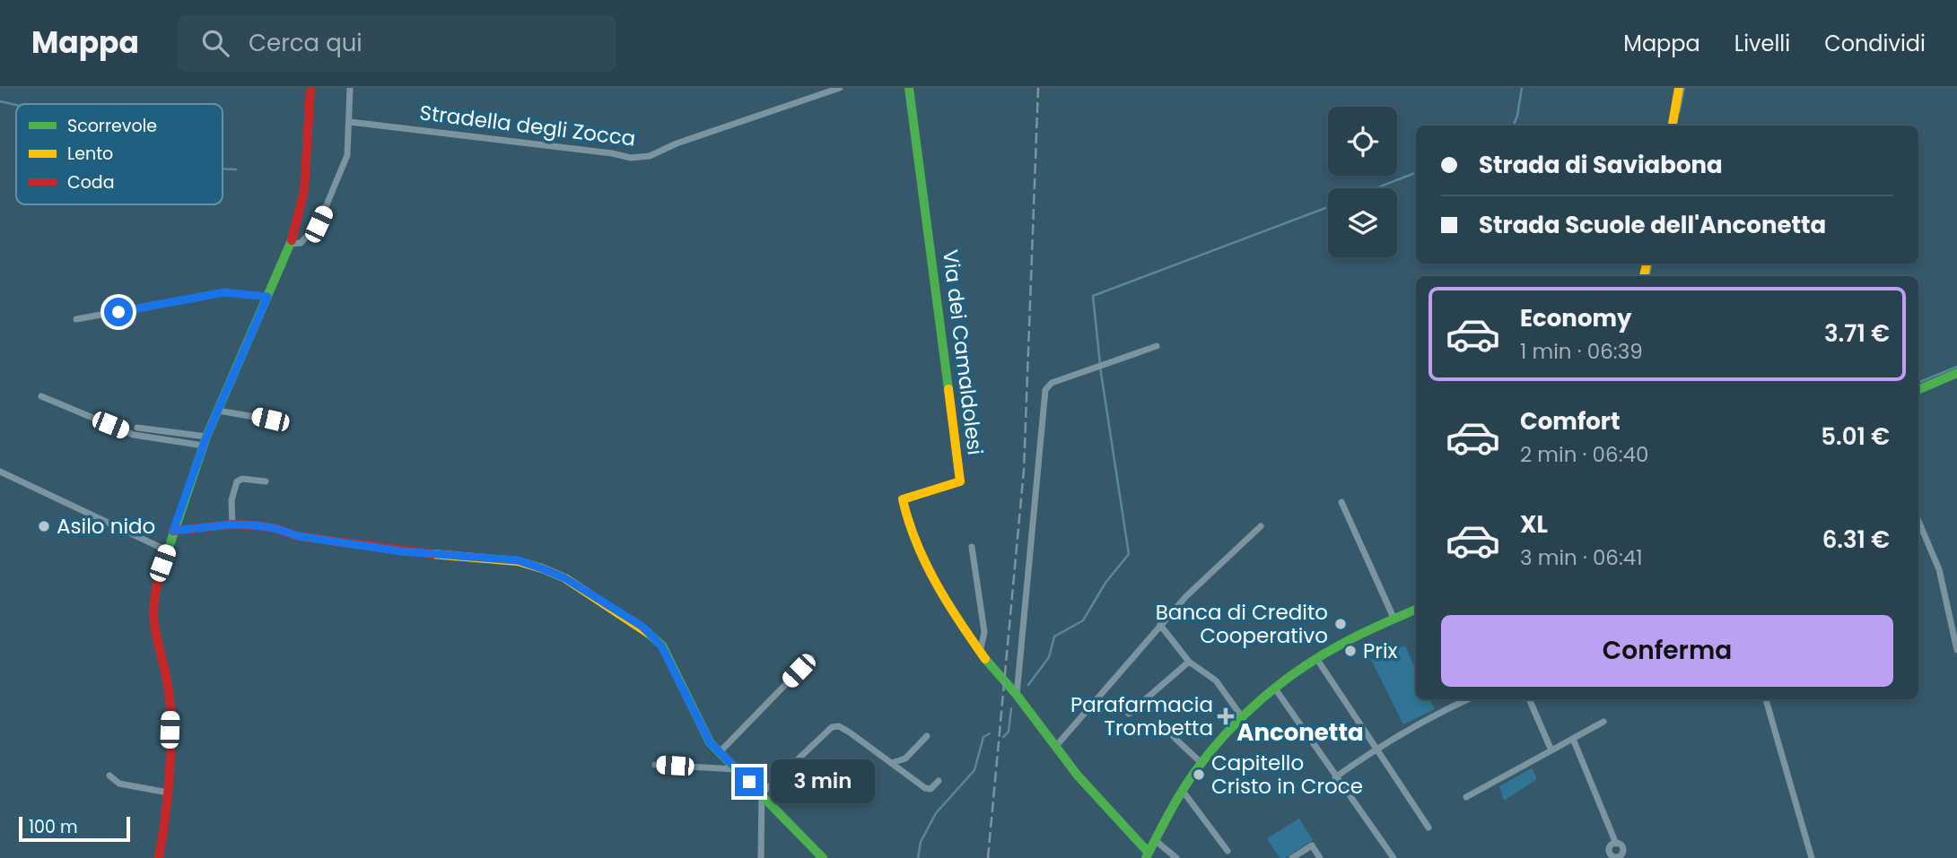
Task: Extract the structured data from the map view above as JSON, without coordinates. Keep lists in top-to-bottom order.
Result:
{
  "streets": {
    "street": ["Stradella degli Zocca", "Via dei Camaldolesi"]
  },
  "districts": ["Anconetta"],
  "places": {
    "other": [
      "Asilo nido",
      "Banca di Credito Cooperativo",
      "Prix",
      "Capitello Cristo in Croce"
    ],
    "health": ["Parafarmacia Trombetta"]
  },
  "legend": ["Scorrevole", "Lento", "Coda"],
  "scale_bar": "100 m",
  "page": {
    "header": "Mappa",
    "search": "Cerca qui",
    "nav": ["Mappa", "Livelli", "Condividi"],
    "banner": ["Strada di Saviabona", "Strada Scuole dell'Anconetta"],
    "list": [
      {
        "name": "Economy",
        "note": "1 min · 06:39",
        "value": "3.71 €"
      },
      {
        "name": "Comfort",
        "note": "2 min · 06:40",
        "value": "5.01 €"
      },
      {
        "name": "XL",
        "note": "3 min · 06:41",
        "value": "6.31 €"
      }
    ],
    "buttons": "Conferma",
    "bubble": "3 min",
    "scale": "100 m"
  }
}
